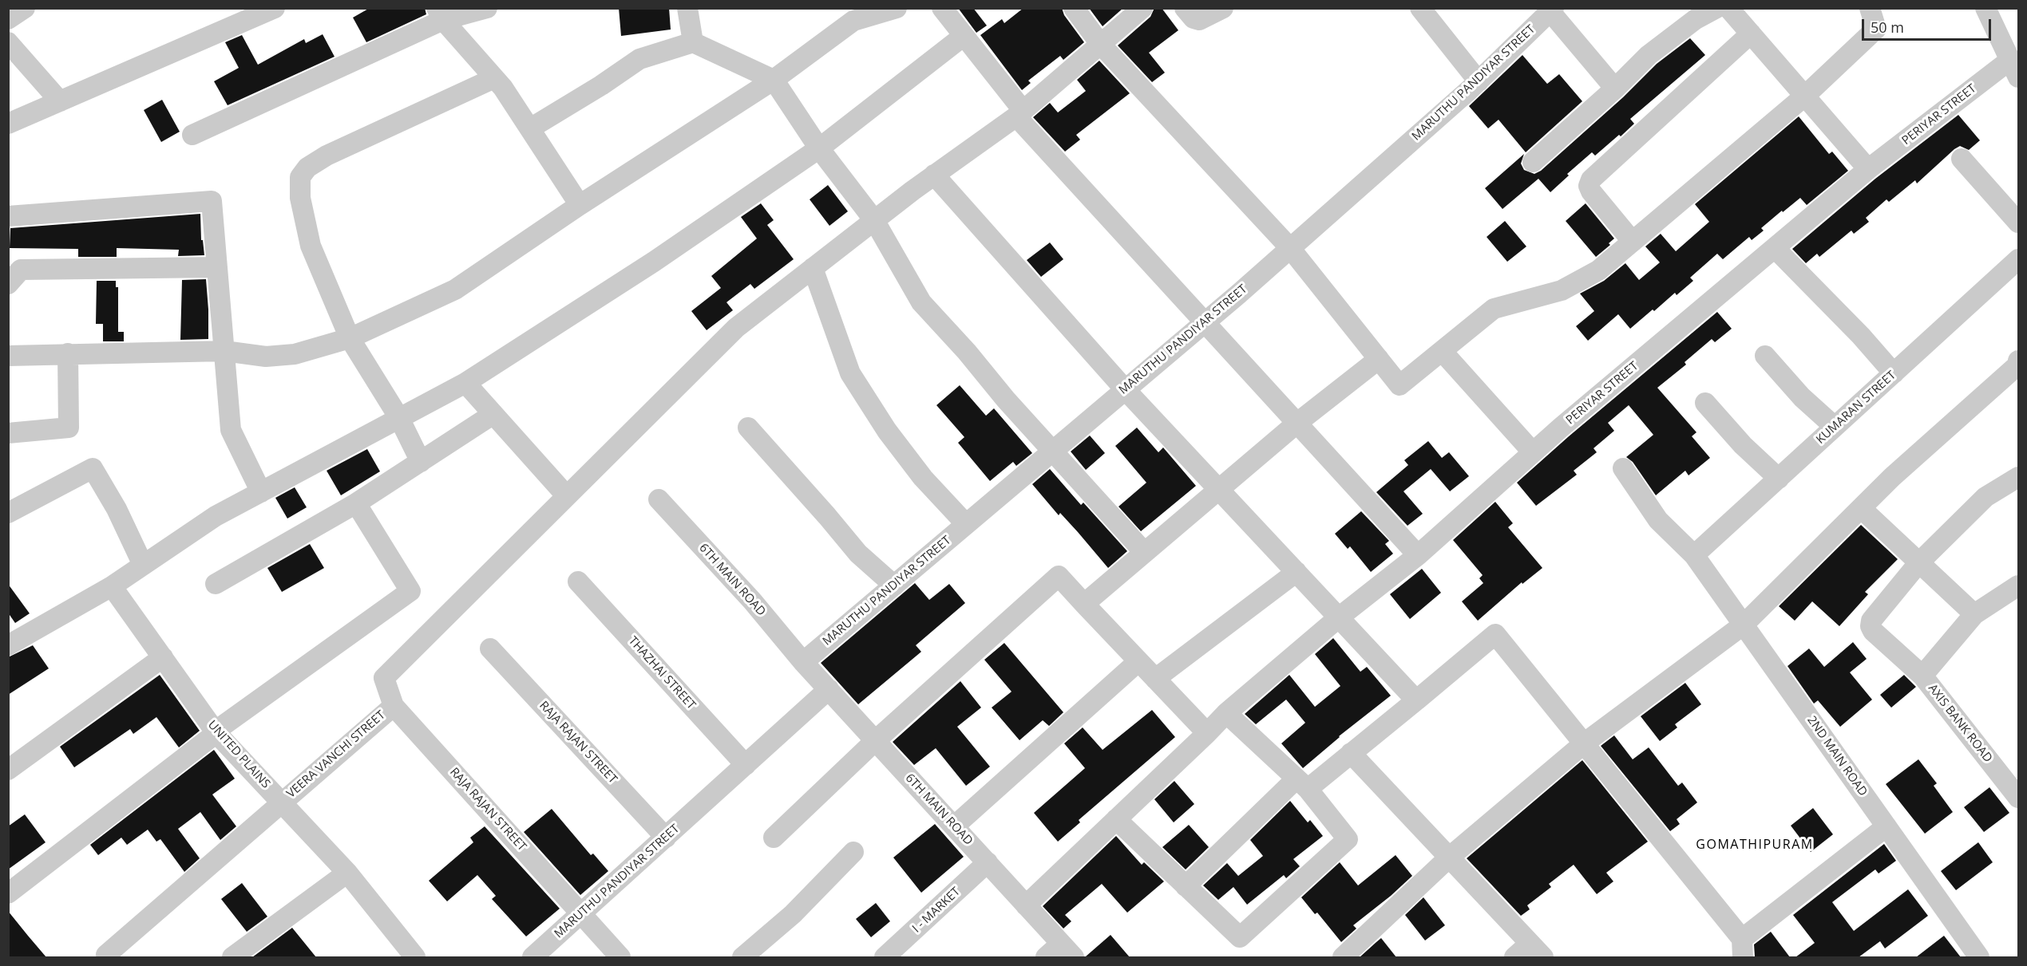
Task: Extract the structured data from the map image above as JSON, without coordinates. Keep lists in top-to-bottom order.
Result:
{
  "streets": {
    "street": [
      "MARUTHU PANDIYAR STREET",
      "PERIYAR STREET",
      "KUMARAN STREET",
      "6TH MAIN ROAD",
      "THAZHAI STREET",
      "AXIS BANK ROAD",
      "RAJA RAJAN STREET",
      "UNITED PLAINS",
      "VEERA VANCHI STREET",
      "2ND MAIN ROAD",
      "I - MARKET"
    ]
  },
  "crossings": [
    ["MARUTHU PANDIYAR STREET", "6TH MAIN ROAD"],
    ["MARUTHU PANDIYAR STREET", "THAZHAI STREET"],
    ["MARUTHU PANDIYAR STREET", "RAJA RAJAN STREET"],
    ["PERIYAR STREET", "6TH MAIN ROAD"],
    ["KUMARAN STREET", "2ND MAIN ROAD"],
    ["6TH MAIN ROAD", "I - MARKET"],
    ["RAJA RAJAN STREET", "VEERA VANCHI STREET"],
    ["UNITED PLAINS", "VEERA VANCHI STREET"]
  ],
  "districts": ["GOMATHIPURAM"],
  "scale_bar": "50 m"
}
